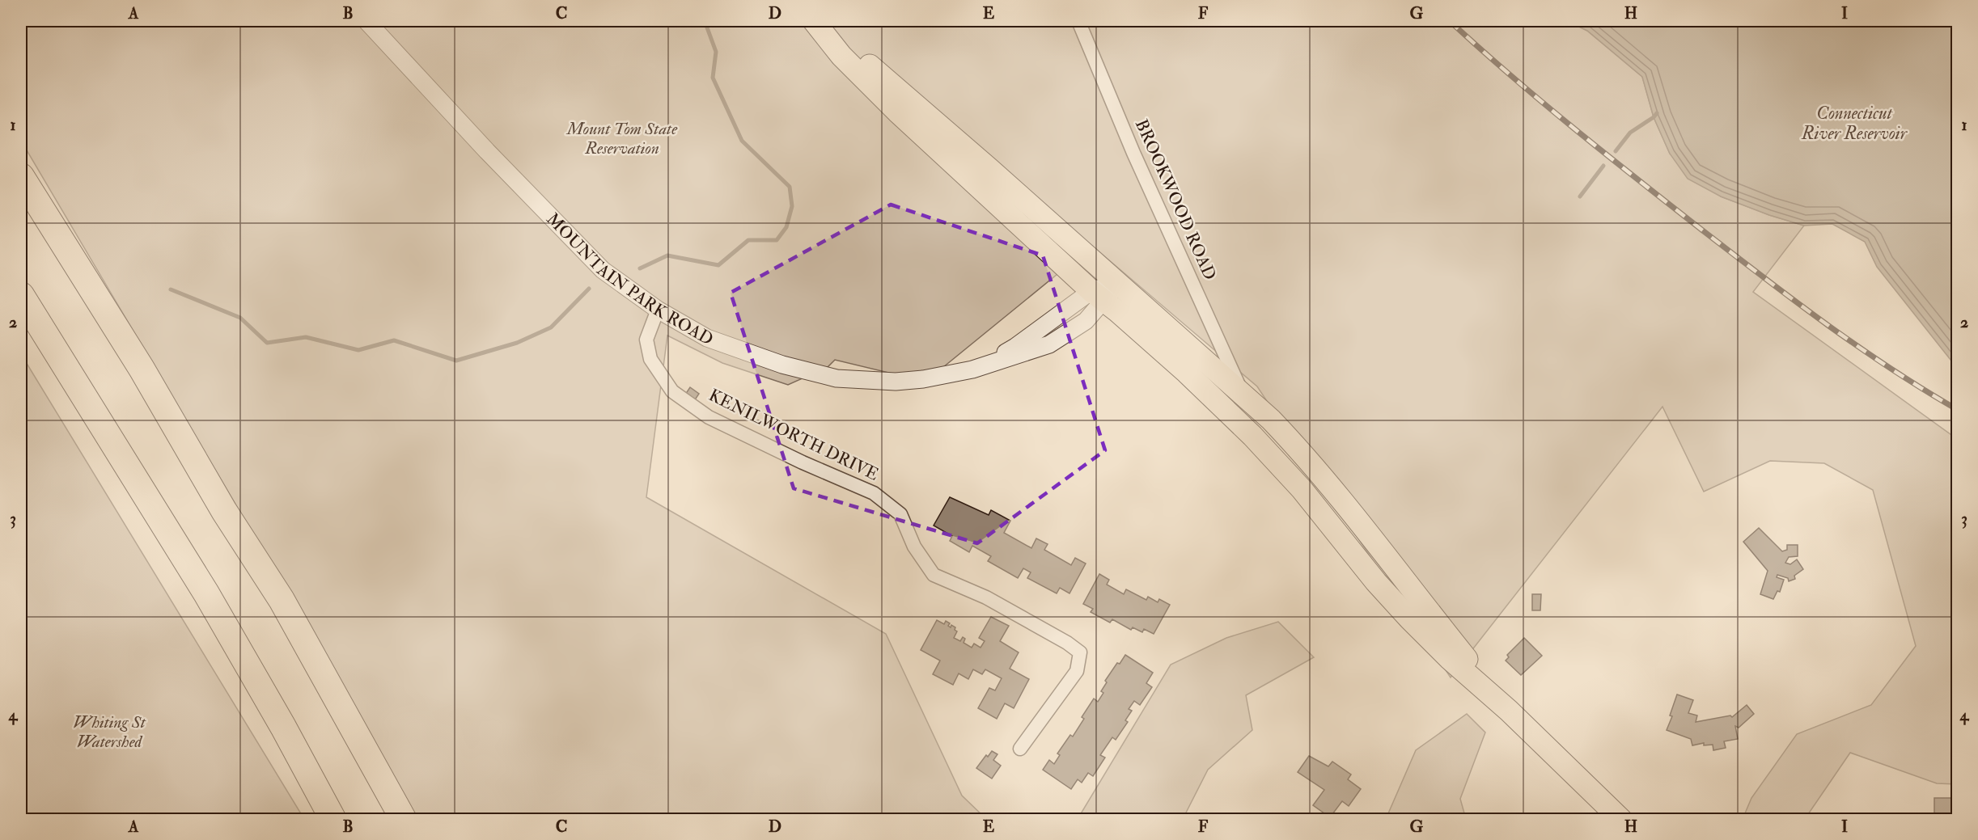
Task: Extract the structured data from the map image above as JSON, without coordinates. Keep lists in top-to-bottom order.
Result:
{
  "streets": {
    "street": ["BROOKWOOD ROAD", "MOUNTAIN PARK ROAD", "KENILWORTH DRIVE"]
  },
  "crossings": [
    ["MOUNTAIN PARK ROAD", "KENILWORTH DRIVE"]
  ],
  "water": ["Connecticut River Reservoir"],
  "parks": ["Mount Tom State Reservation", "Whiting St Watershed"],
  "grid": {
    "columns": [
      "A",
      "B",
      "C",
      "D",
      "E",
      "F",
      "G",
      "H",
      "I"
    ],
    "rows": [
      "1",
      "2",
      "3",
      "4"
    ]
  }
}
